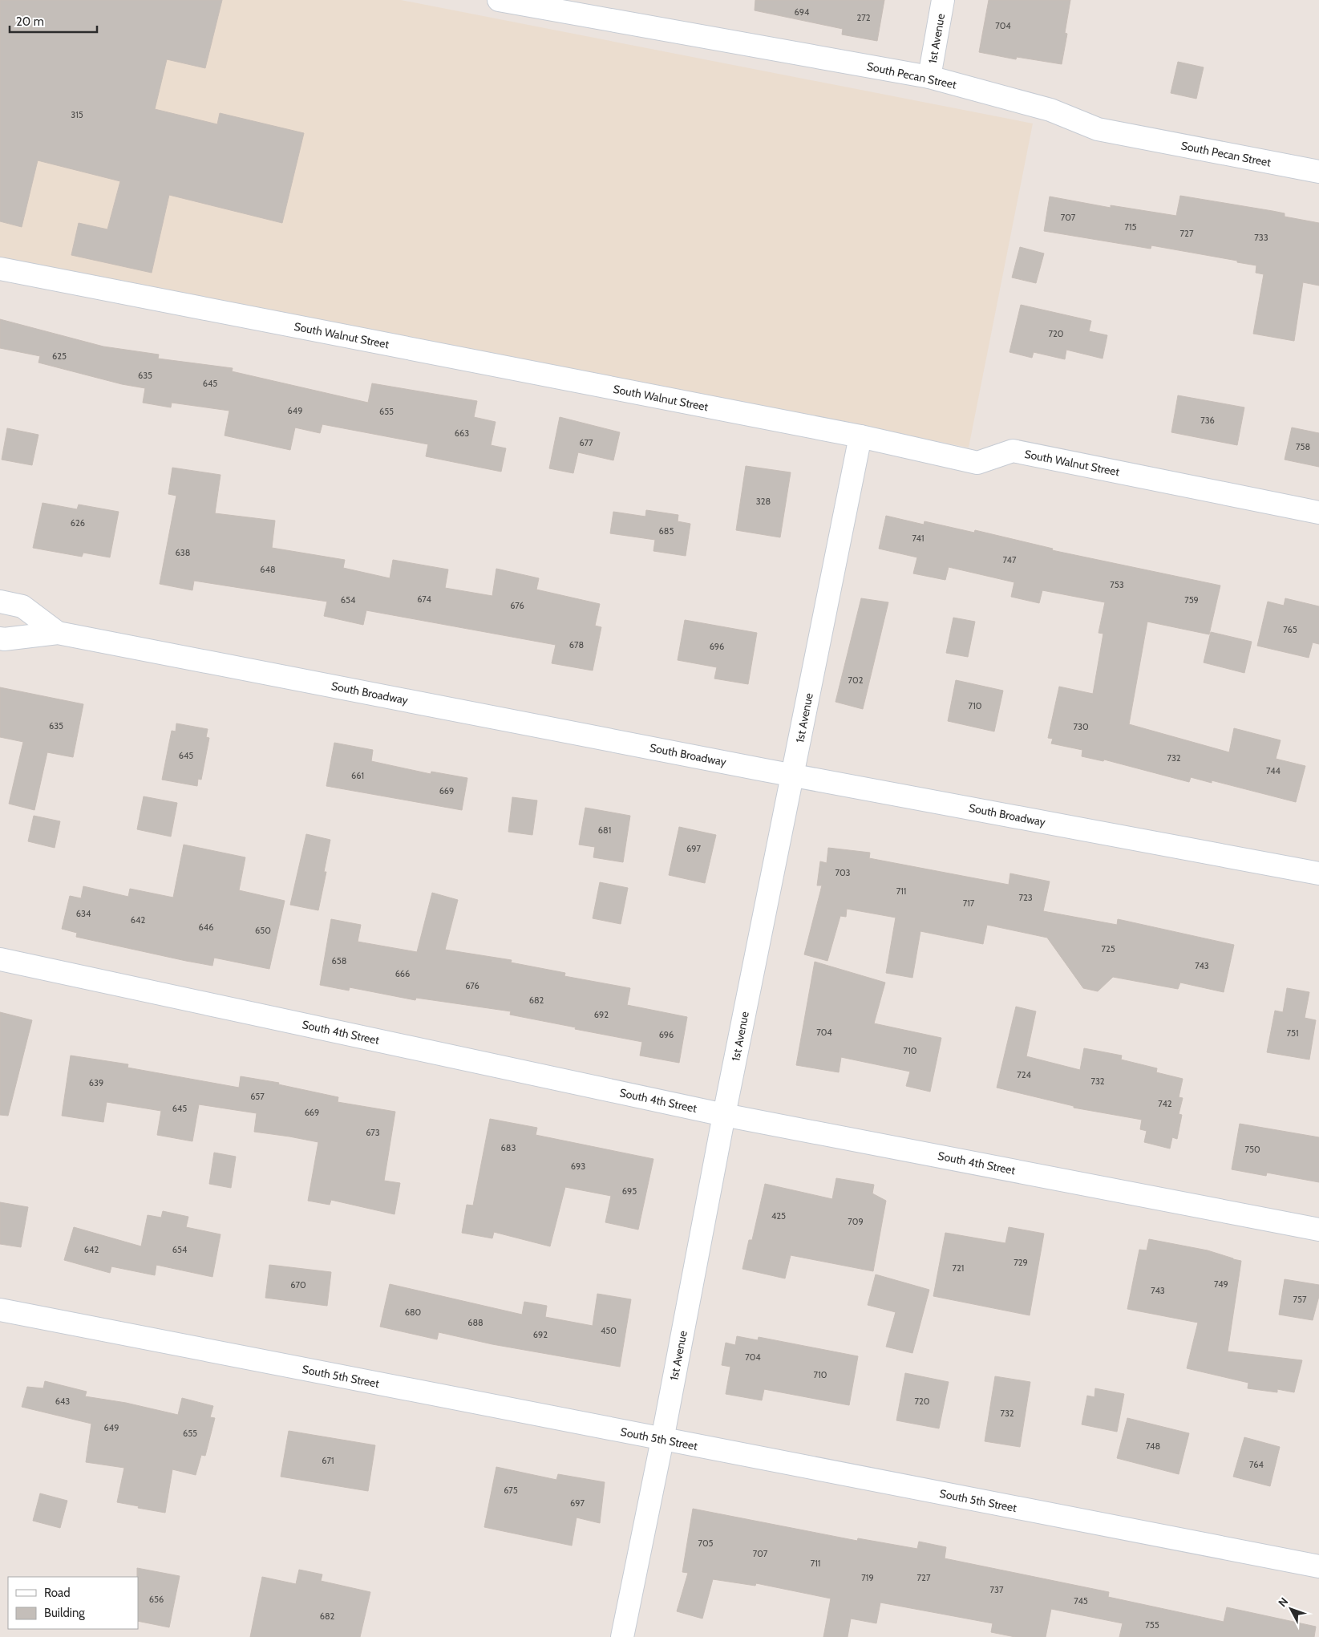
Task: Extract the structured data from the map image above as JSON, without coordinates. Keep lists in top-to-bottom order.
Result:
{
  "streets": {
    "street": [
      "1st Avenue",
      "South Pecan Street",
      "South Walnut Street",
      "South Broadway",
      "South 4th Street",
      "South 5th Street"
    ]
  },
  "crossings": [
    ["1st Avenue", "South Pecan Street"],
    ["1st Avenue", "South Walnut Street"],
    ["1st Avenue", "South Broadway"],
    ["1st Avenue", "South 4th Street"],
    ["1st Avenue", "South 5th Street"]
  ],
  "house_numbers": [
    "694",
    "272",
    "704",
    "315",
    "707",
    "715",
    "727",
    "733",
    "720",
    "625",
    "635",
    "645",
    "649",
    "655",
    "736",
    "663",
    "677",
    "758",
    "328",
    "626",
    "685",
    "741",
    "638",
    "747",
    "648",
    "753",
    "674",
    "654",
    "759",
    "676",
    "765",
    "678",
    "696",
    "702",
    "710",
    "635",
    "730",
    "645",
    "732",
    "744",
    "661",
    "669",
    "681",
    "697",
    "703",
    "711",
    "723",
    "717",
    "634",
    "642",
    "646",
    "650",
    "725",
    "658",
    "743",
    "666",
    "676",
    "682",
    "692",
    "704",
    "751",
    "696",
    "710",
    "724",
    "732",
    "639",
    "657",
    "742",
    "645",
    "669",
    "673",
    "683",
    "750",
    "693",
    "695",
    "425",
    "709",
    "642",
    "654",
    "729",
    "721",
    "749",
    "670",
    "743",
    "757",
    "680",
    "688",
    "450",
    "692",
    "704",
    "710",
    "643",
    "720",
    "732",
    "649",
    "655",
    "748",
    "671",
    "764",
    "675",
    "697",
    "705",
    "707",
    "711",
    "719",
    "727",
    "737",
    "656",
    "745",
    "682",
    "755"
  ],
  "legend": ["Road", "Building"],
  "scale_bar": "20 m",
  "north": "top left"
}
